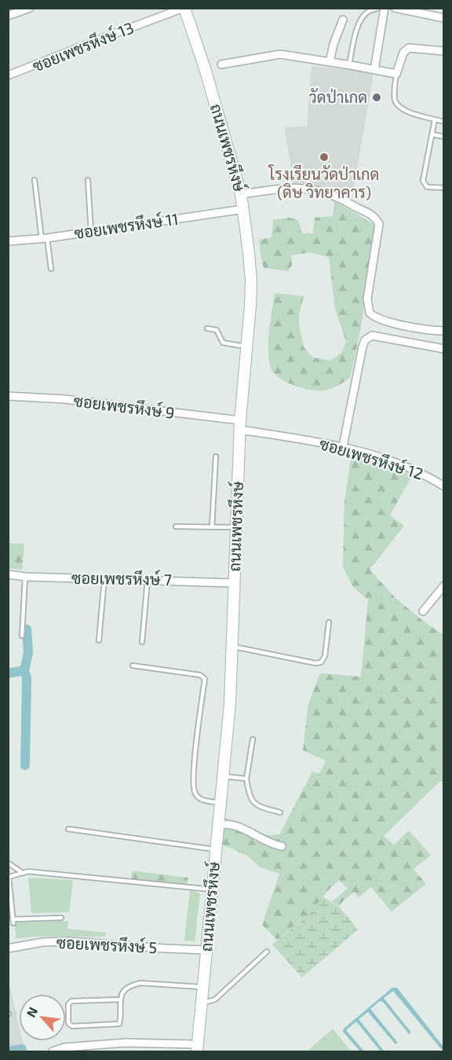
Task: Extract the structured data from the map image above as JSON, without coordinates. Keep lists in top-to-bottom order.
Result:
{
  "streets": {
    "main road": ["ถนนเพชรหึงษ์"],
    "street": [
      "ซอยเพชรหึงษ์ 13",
      "ซอยเพชรหึงษ์ 11",
      "ซอยเพชรหึงษ์ 9",
      "ซอยเพชรหึงษ์ 12",
      "ซอยเพชรหึงษ์ 7",
      "ซอยเพชรหึงษ์ 5"
    ]
  },
  "crossings": [
    ["ซอยเพชรหึงษ์ 13", "ถนนเพชรหึงษ์"],
    ["ถนนเพชรหึงษ์", "ซอยเพชรหึงษ์ 11"],
    ["ถนนเพชรหึงษ์", "ซอยเพชรหึงษ์ 9"],
    ["ถนนเพชรหึงษ์", "ซอยเพชรหึงษ์ 12"],
    ["ถนนเพชรหึงษ์", "ซอยเพชรหึงษ์ 7"],
    ["ถนนเพชรหึงษ์", "ซอยเพชรหึงษ์ 5"],
    ["ซอยเพชรหึงษ์ 9", "ซอยเพชรหึงษ์ 12"]
  ],
  "places": ["วัดป่าเกด", "โรงเรียนวัดป่าเกด (ดิษ วิทยาคาร)"],
  "north": "top left"
}
